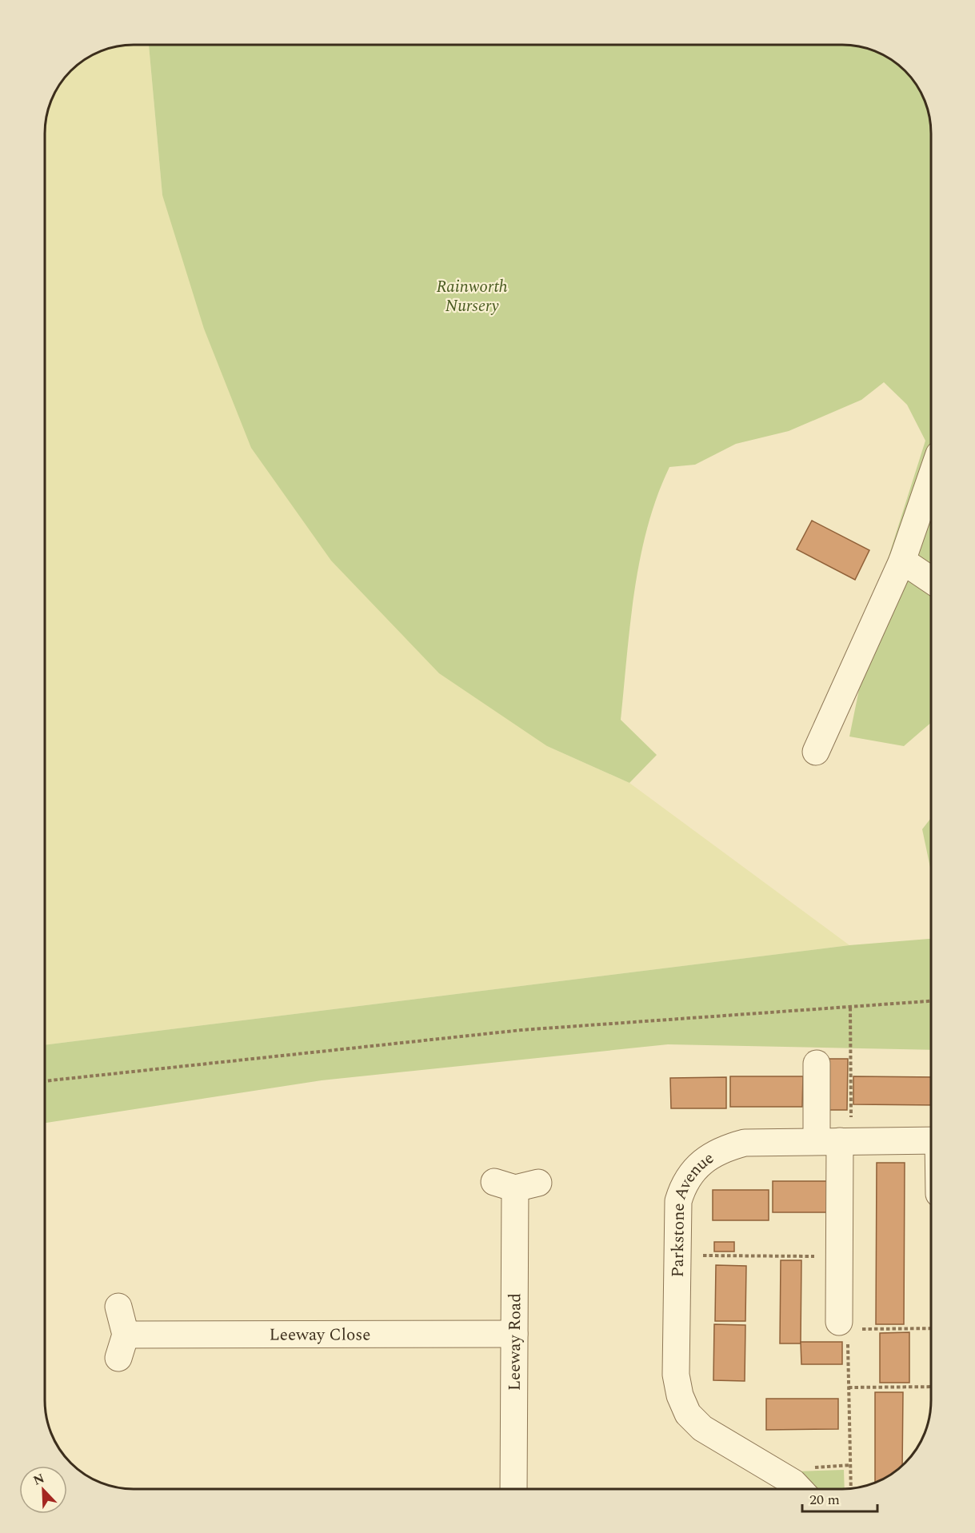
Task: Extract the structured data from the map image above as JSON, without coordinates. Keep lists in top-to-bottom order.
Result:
{
  "streets": {
    "street": ["Parkstone Avenue", "Leeway Close", "Leeway Road"]
  },
  "crossings": [
    ["Leeway Close", "Leeway Road"]
  ],
  "parks": ["Rainworth Nursery"],
  "scale_bar": "20 m",
  "north": "top left"
}
